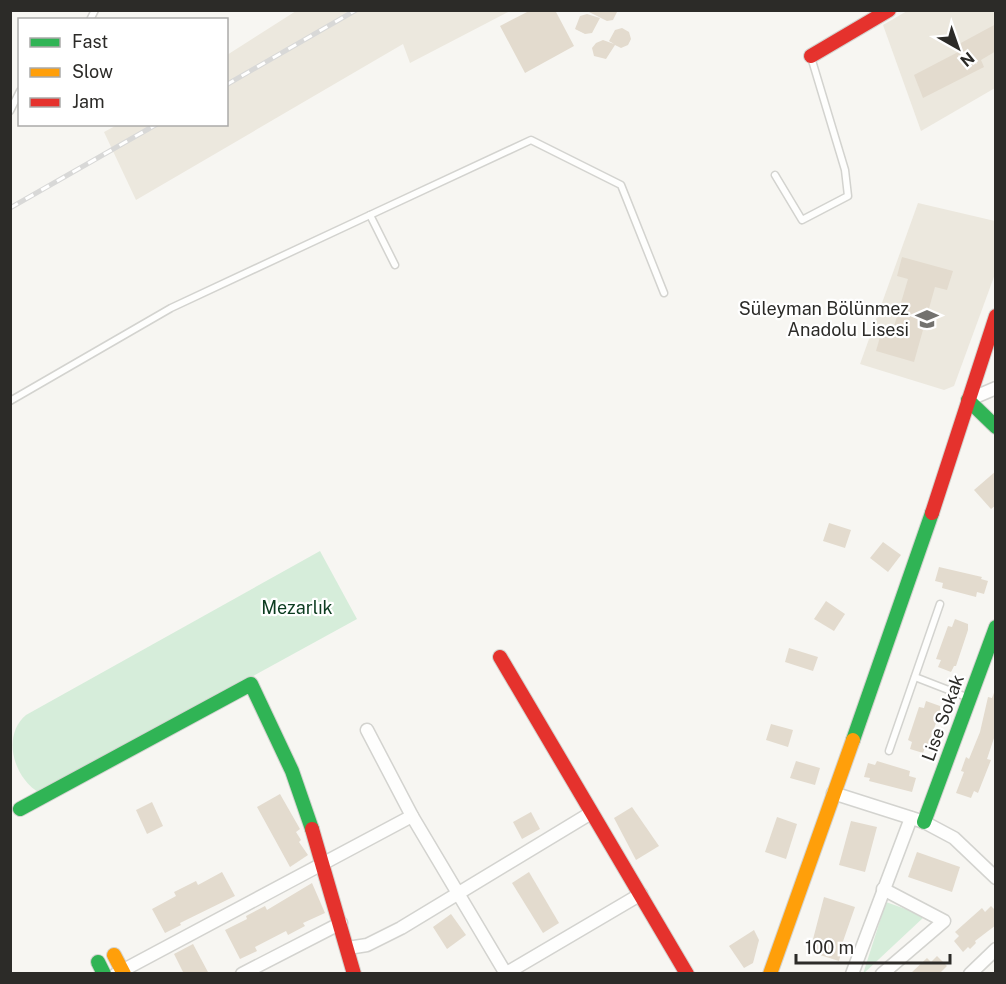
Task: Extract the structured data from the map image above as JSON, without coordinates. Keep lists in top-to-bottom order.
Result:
{
  "streets": {
    "street": ["Lise Sokak"]
  },
  "parks": ["Mezarlık"],
  "places": {
    "school or university": ["Süleyman Bölünmez Anadolu Lisesi"]
  },
  "legend": ["Fast", "Slow", "Jam"],
  "scale_bar": "100 m",
  "north": "bottom right"
}
